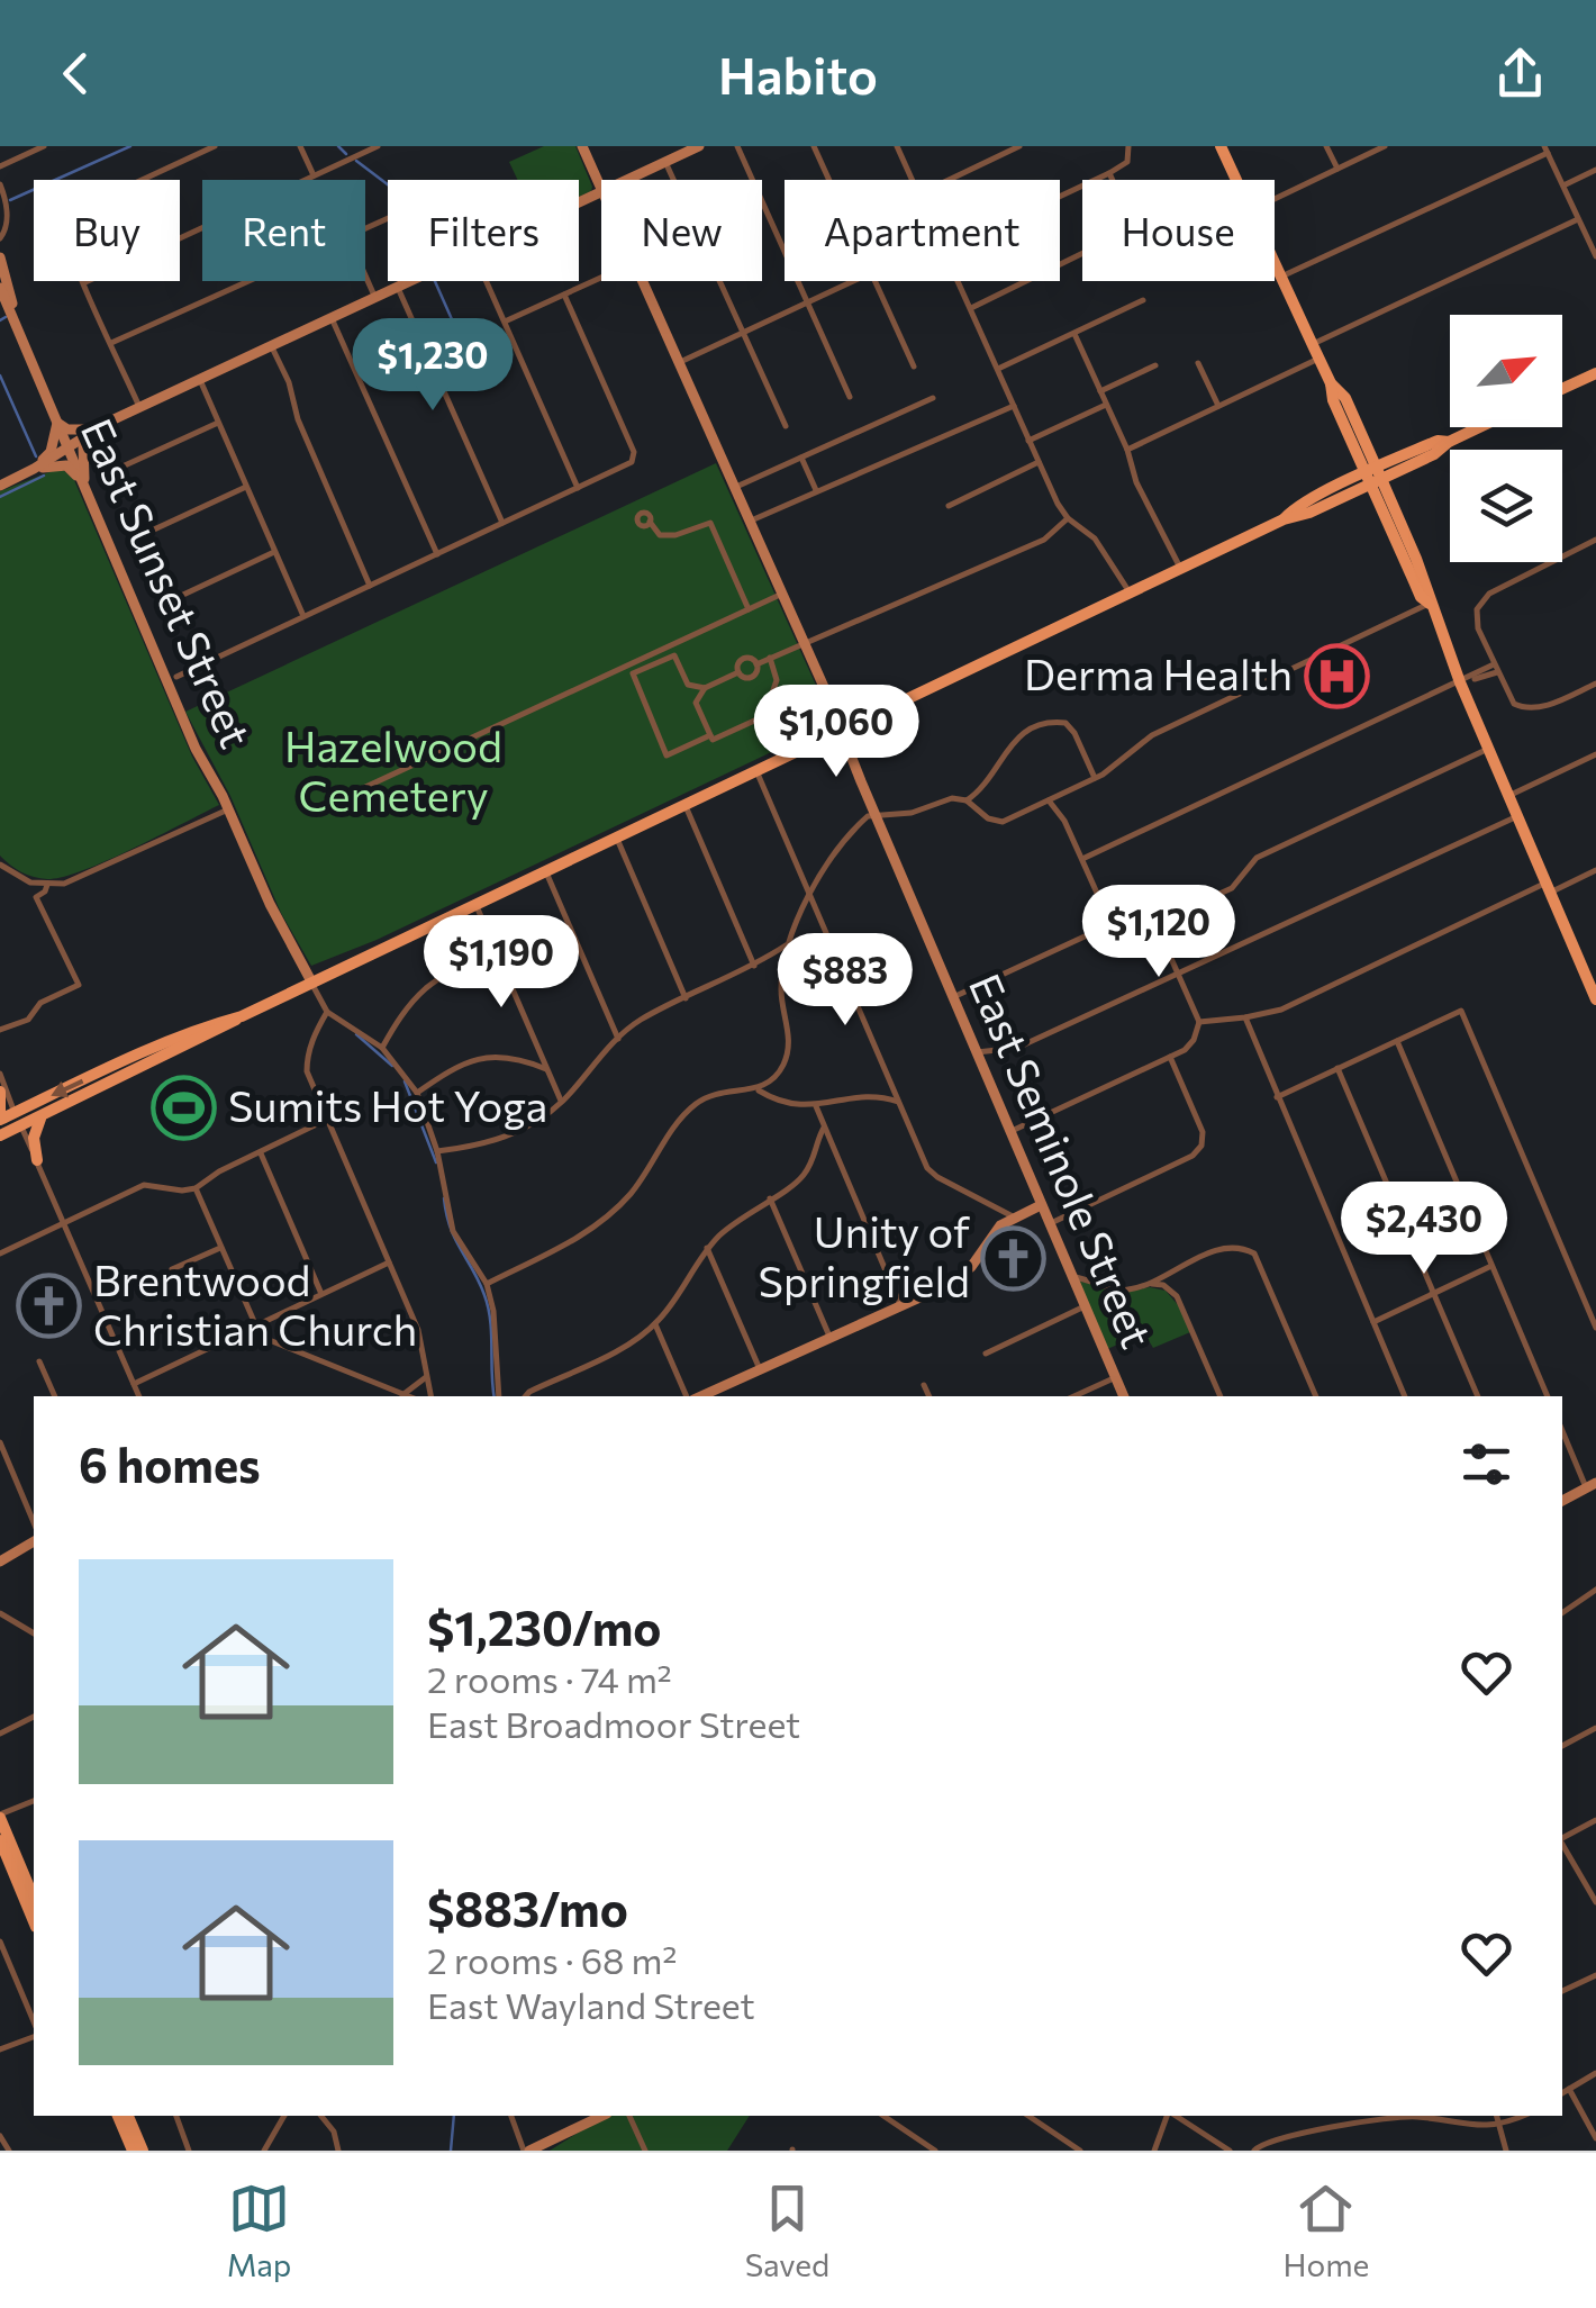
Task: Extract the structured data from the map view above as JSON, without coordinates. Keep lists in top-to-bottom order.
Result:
{
  "streets": {
    "main road": ["East Sunset Street", "East Seminole Street"]
  },
  "parks": ["Hazelwood Cemetery"],
  "places": {
    "hospital": ["Derma Health"],
    "sports": ["Sumits Hot Yoga"],
    "church": ["Unity of Springfield", "Brentwood Christian Church"]
  },
  "north": "top right",
  "page": {
    "header": "Habito",
    "chip": [
      "Buy",
      "Rent",
      "Filters",
      "New",
      "Apartment",
      "House"
    ],
    "price": [
      "$1,230",
      "$1,060",
      "$1,120",
      "$1,190",
      "$883",
      "$2,430"
    ],
    "heading": "6 homes",
    "list": [
      {
        "name": "$1,230/mo",
        "note": "2 rooms · 74 m² · East Broadmoor Street"
      },
      {
        "name": "$883/mo",
        "note": "2 rooms · 68 m² · East Wayland Street"
      }
    ],
    "tabs": ["Map", "Saved", "Home"]
  }
}
